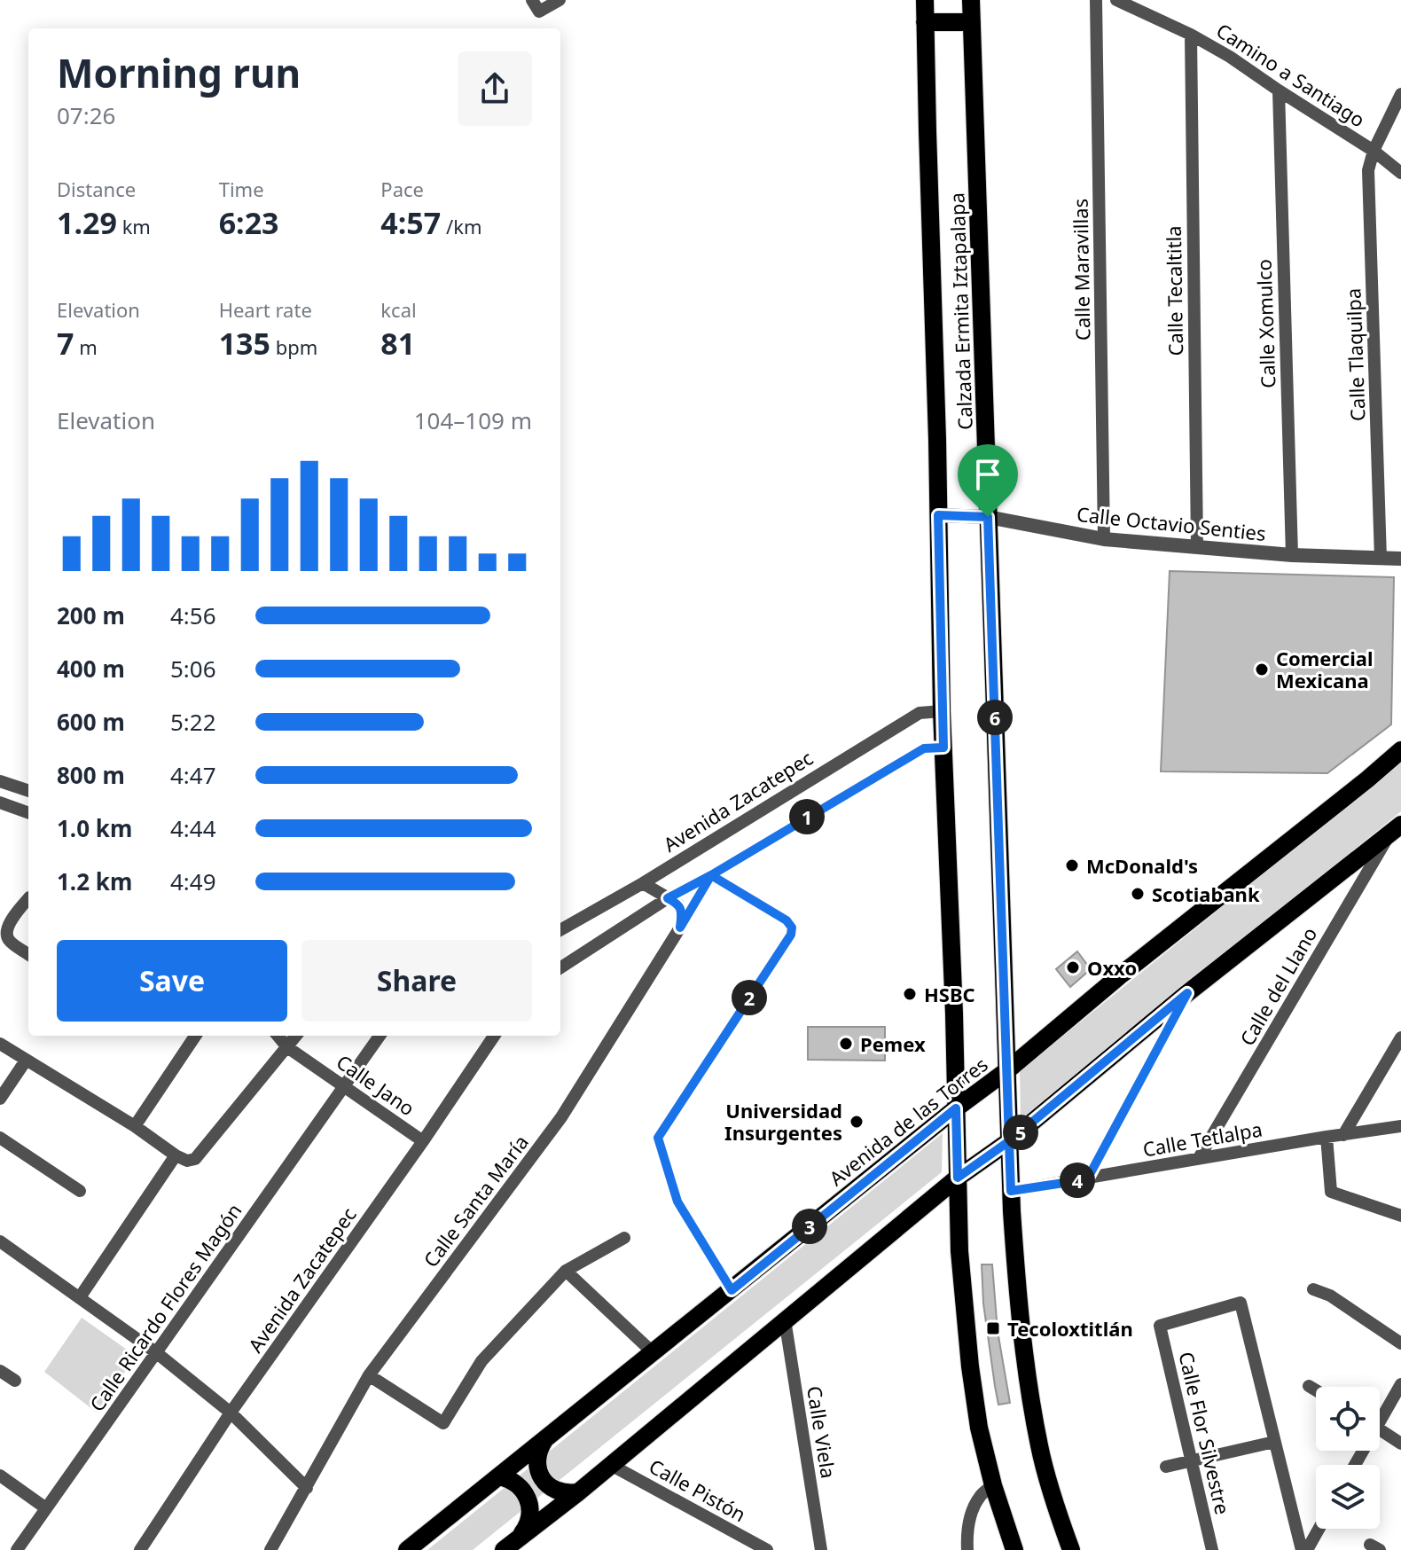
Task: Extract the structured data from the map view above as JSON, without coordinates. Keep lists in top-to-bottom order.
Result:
{
  "streets": {
    "main road": ["Calzada Ermita Iztapalapa", "Avenida de las Torres"],
    "street": [
      "Camino a Santiago",
      "Calle Maravillas",
      "Calle Tecaltitla",
      "Calle Xomulco",
      "Calle Tlaquilpa",
      "Calle Octavio Senties",
      "Avenida Zacatepec",
      "Calle del Llano",
      "Calle Jano",
      "Calle Tetlalpa",
      "Calle Santa María",
      "Calle Ricardo Flores Magón",
      "Calle Viela",
      "Calle Flor Silvestre",
      "Calle Pistón"
    ]
  },
  "crossings": [
    ["Camino a Santiago", "Calle Tecaltitla"],
    ["Camino a Santiago", "Calle Xomulco"],
    ["Camino a Santiago", "Calle Tlaquilpa"],
    ["Calle Maravillas", "Calle Octavio Senties"],
    ["Calle Tecaltitla", "Calle Octavio Senties"],
    ["Calzada Ermita Iztapalapa", "Calle Octavio Senties"],
    ["Calzada Ermita Iztapalapa", "Avenida Zacatepec"],
    ["Calzada Ermita Iztapalapa", "Avenida de las Torres"],
    ["Calzada Ermita Iztapalapa", "Calle Tetlalpa"],
    ["Calle Xomulco", "Calle Octavio Senties"],
    ["Calle Tlaquilpa", "Calle Octavio Senties"],
    ["Avenida Zacatepec", "Calle Jano"],
    ["Calle del Llano", "Calle Tetlalpa"],
    ["Calle Jano", "Calle Ricardo Flores Magón"]
  ],
  "places": {
    "other": [
      "Comercial Mexicana",
      "McDonald's",
      "Scotiabank",
      "Oxxo",
      "HSBC",
      "Pemex",
      "Universidad Insurgentes"
    ],
    "transit": ["Tecoloxtitlán"]
  },
  "page": {
    "heading": ["Morning run", "07:26"],
    "stats": [
      ["Distance", "1.29 km"],
      ["Time", "6:23"],
      ["Pace", "4:57 /km"],
      ["Elevation", "7 m"],
      ["Heart rate", "135 bpm"],
      ["kcal", "81"]
    ],
    "chart": ["Elevation", "104–109 m"],
    "list": [
      {
        "name": "200 m",
        "note": "4:56"
      },
      {
        "name": "400 m",
        "note": "5:06"
      },
      {
        "name": "600 m",
        "note": "5:22"
      },
      {
        "name": "800 m",
        "note": "4:47"
      },
      {
        "name": "1.0 km",
        "note": "4:44"
      },
      {
        "name": "1.2 km",
        "note": "4:49"
      }
    ],
    "pins": [
      "6",
      "1",
      "2",
      "5",
      "4",
      "3"
    ],
    "buttons": ["Save", "Share"]
  }
}
